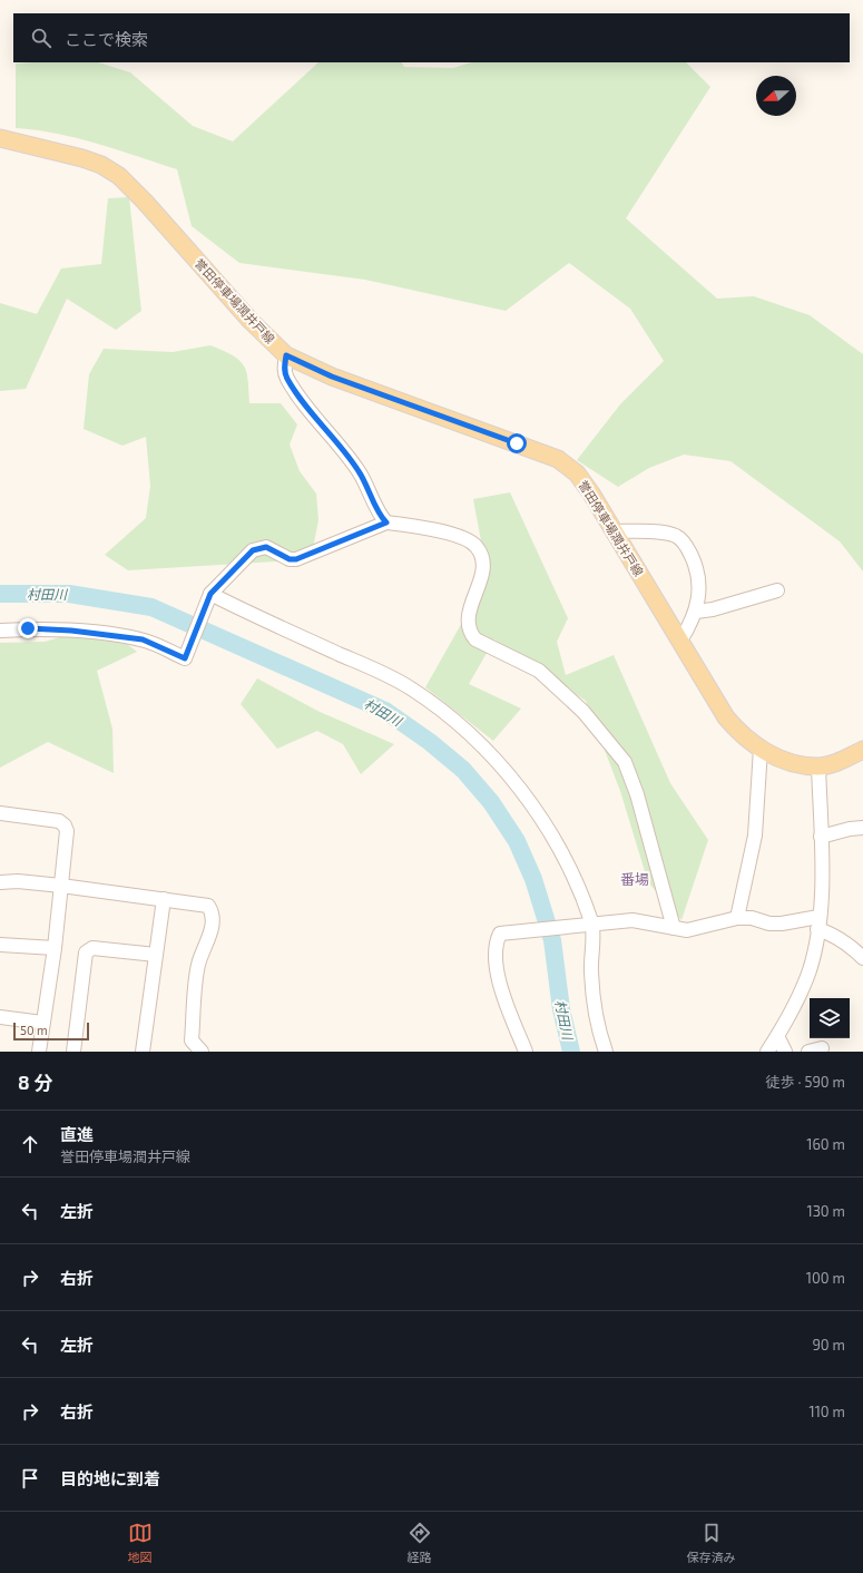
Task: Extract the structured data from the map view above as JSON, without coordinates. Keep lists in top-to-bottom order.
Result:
{
  "streets": {
    "main road": ["誉田停車場潤井戸線"]
  },
  "districts": ["番場"],
  "water": ["村田川"],
  "scale_bar": "50 m",
  "north": "left",
  "page": {
    "search": "ここで検索",
    "scale": "50 m",
    "heading": ["8 分", "徒歩 · 590 m"],
    "list": [
      ["直進", "誉田停車場潤井戸線", "160 m"],
      ["左折", "130 m"],
      ["右折", "100 m"],
      ["左折", "90 m"],
      ["右折", "110 m"],
      "目的地に到着"
    ],
    "nav": ["地図", "経路", "保存済み"]
  }
}
